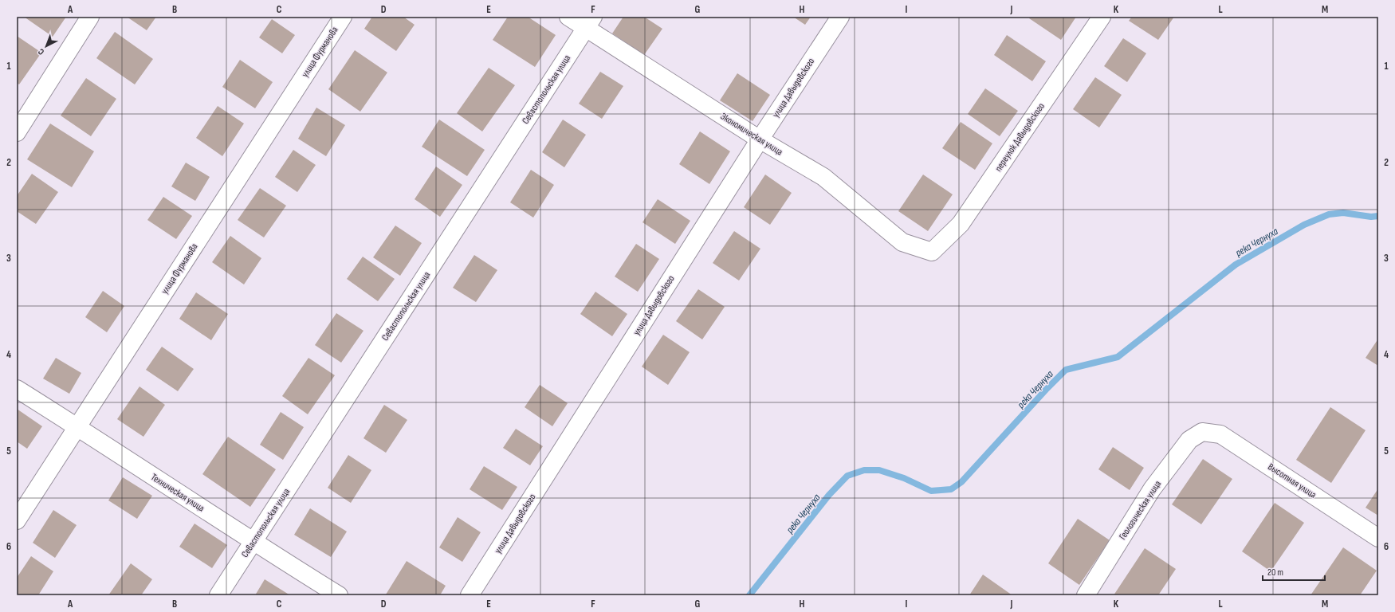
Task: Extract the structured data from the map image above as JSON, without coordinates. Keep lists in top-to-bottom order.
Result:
{
  "streets": {
    "street": [
      "улица Фурманова",
      "улица Давыдовского",
      "Севастопольская улица",
      "Экономическая улица",
      "переулок Давыдовского",
      "Высотная улица",
      "Техническая улица",
      "Геологическая улица"
    ]
  },
  "crossings": [
    ["улица Фурманова", "Техническая улица"],
    ["улица Давыдовского", "Экономическая улица"],
    ["Севастопольская улица", "Экономическая улица"],
    ["Севастопольская улица", "Техническая улица"],
    ["Экономическая улица", "переулок Давыдовского"],
    ["Высотная улица", "Геологическая улица"]
  ],
  "water": ["река Чернуха"],
  "scale_bar": "20 m",
  "north": "bottom left",
  "grid": {
    "columns": [
      "A",
      "B",
      "C",
      "D",
      "E",
      "F",
      "G",
      "H",
      "I",
      "J",
      "K",
      "L",
      "M"
    ],
    "rows": [
      "1",
      "2",
      "3",
      "4",
      "5",
      "6"
    ]
  }
}
